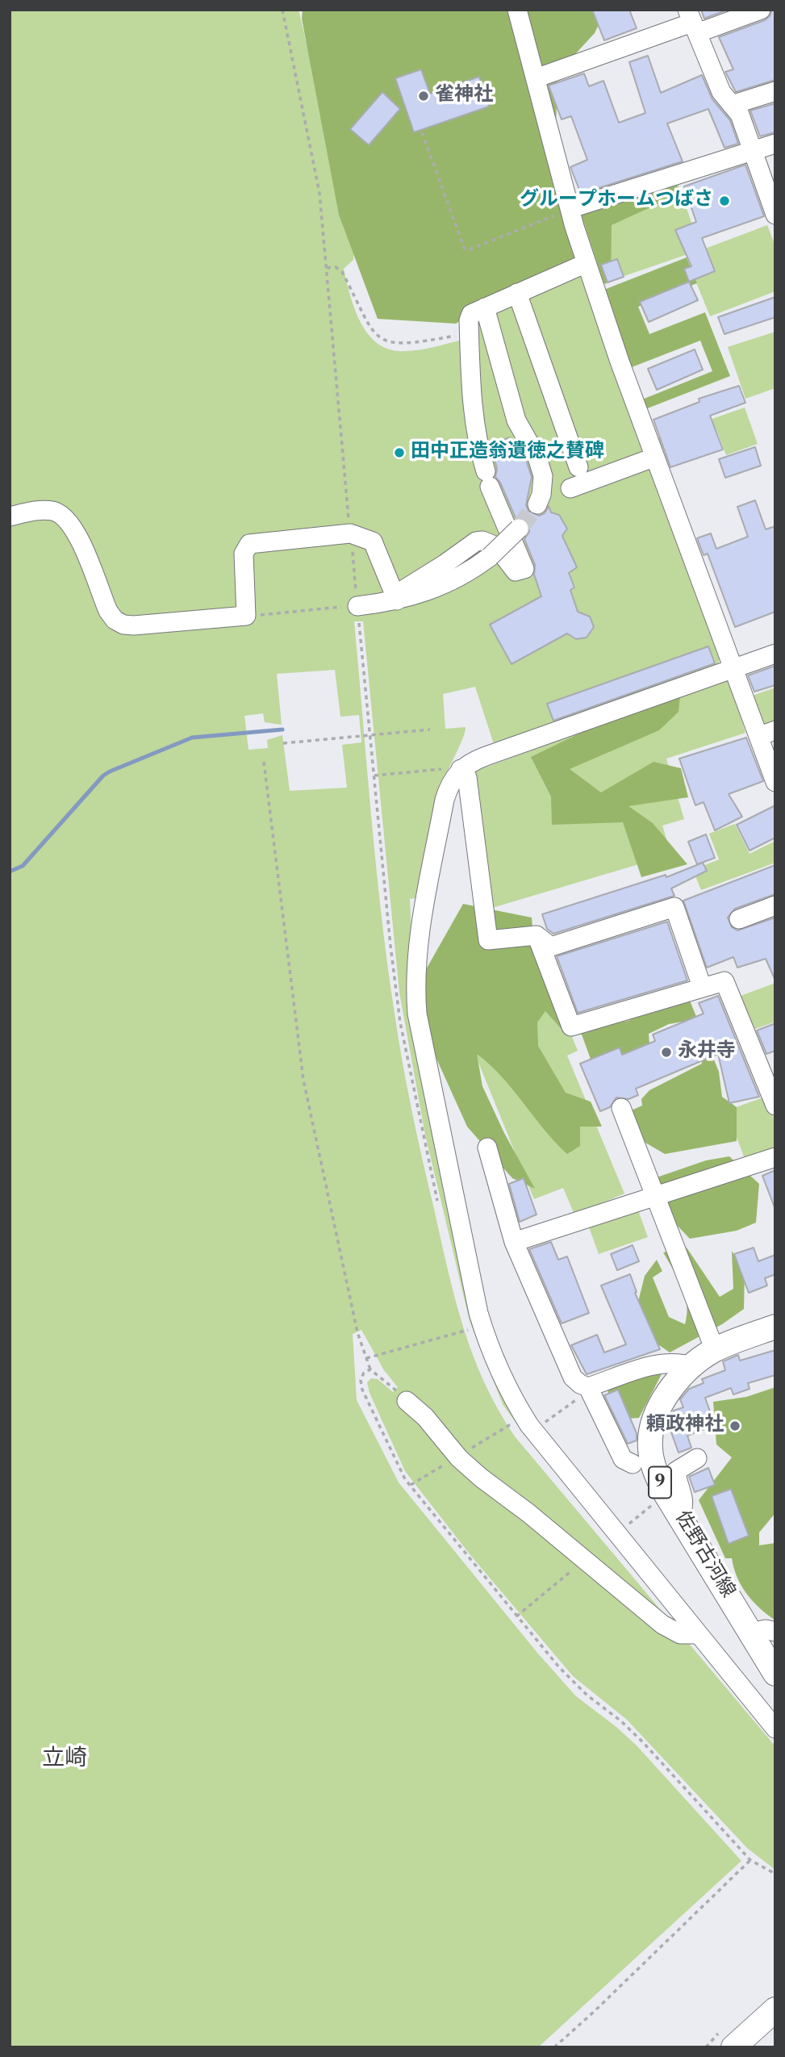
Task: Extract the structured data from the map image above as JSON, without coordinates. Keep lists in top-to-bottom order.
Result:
{
  "streets": {
    "main road": ["9", "佐野古河線"]
  },
  "districts": ["立崎"],
  "places": [
    "雀神社",
    "グループホームつばさ",
    "田中正造翁遺徳之賛碑",
    "永井寺",
    "頼政神社"
  ]
}
